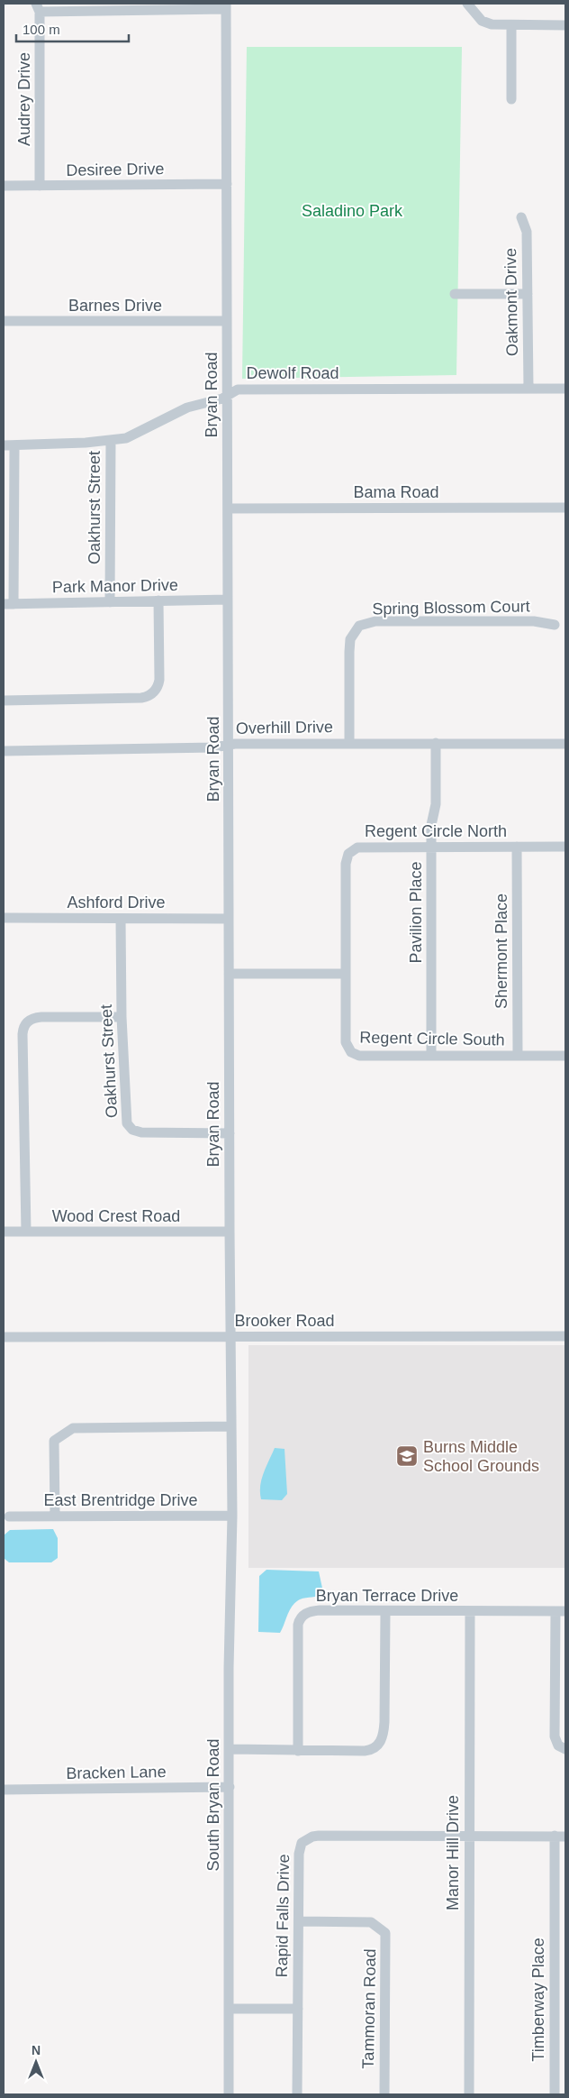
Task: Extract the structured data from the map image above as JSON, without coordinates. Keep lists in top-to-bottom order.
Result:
{
  "streets": {
    "street": [
      "Audrey Drive",
      "Desiree Drive",
      "Oakmont Drive",
      "Barnes Drive",
      "Dewolf Road",
      "Bryan Road",
      "Bama Road",
      "Oakhurst Street",
      "Park Manor Drive",
      "Spring Blossom Court",
      "Overhill Drive",
      "Regent Circle North",
      "Ashford Drive",
      "Pavilion Place",
      "Shermont Place",
      "Regent Circle South",
      "Wood Crest Road",
      "Brooker Road",
      "East Brentridge Drive",
      "Bryan Terrace Drive",
      "Bracken Lane",
      "South Bryan Road",
      "Manor Hill Drive",
      "Rapid Falls Drive",
      "Timberway Place",
      "Tammoran Road"
    ]
  },
  "crossings": [
    ["Audrey Drive", "Desiree Drive"],
    ["Desiree Drive", "Bryan Road"],
    ["Oakmont Drive", "Dewolf Road"],
    ["Barnes Drive", "Bryan Road"],
    ["Dewolf Road", "Bryan Road"],
    ["Dewolf Road", "Oakhurst Street"],
    ["Bryan Road", "Bama Road"],
    ["Bryan Road", "Oakhurst Street"],
    ["Bryan Road", "Park Manor Drive"],
    ["Bryan Road", "Overhill Drive"],
    ["Bryan Road", "Ashford Drive"],
    ["Bryan Road", "Wood Crest Road"],
    ["Bryan Road", "Brooker Road"],
    ["Bryan Road", "East Brentridge Drive"],
    ["Bryan Road", "South Bryan Road"],
    ["Oakhurst Street", "Park Manor Drive"],
    ["Oakhurst Street", "Ashford Drive"],
    ["Spring Blossom Court", "Overhill Drive"],
    ["Overhill Drive", "Pavilion Place"],
    ["Regent Circle North", "Pavilion Place"],
    ["Regent Circle North", "Shermont Place"],
    ["Regent Circle North", "Regent Circle South"],
    ["Pavilion Place", "Regent Circle South"],
    ["Shermont Place", "Regent Circle South"],
    ["East Brentridge Drive", "South Bryan Road"],
    ["Bryan Terrace Drive", "Manor Hill Drive"],
    ["Bracken Lane", "South Bryan Road"],
    ["Manor Hill Drive", "Rapid Falls Drive"],
    ["Rapid Falls Drive", "Timberway Place"],
    ["Rapid Falls Drive", "Tammoran Road"]
  ],
  "parks": ["Saladino Park"],
  "places": {
    "school or university": ["Burns Middle School Grounds"]
  },
  "scale_bar": "100 m",
  "north": "top"
}
